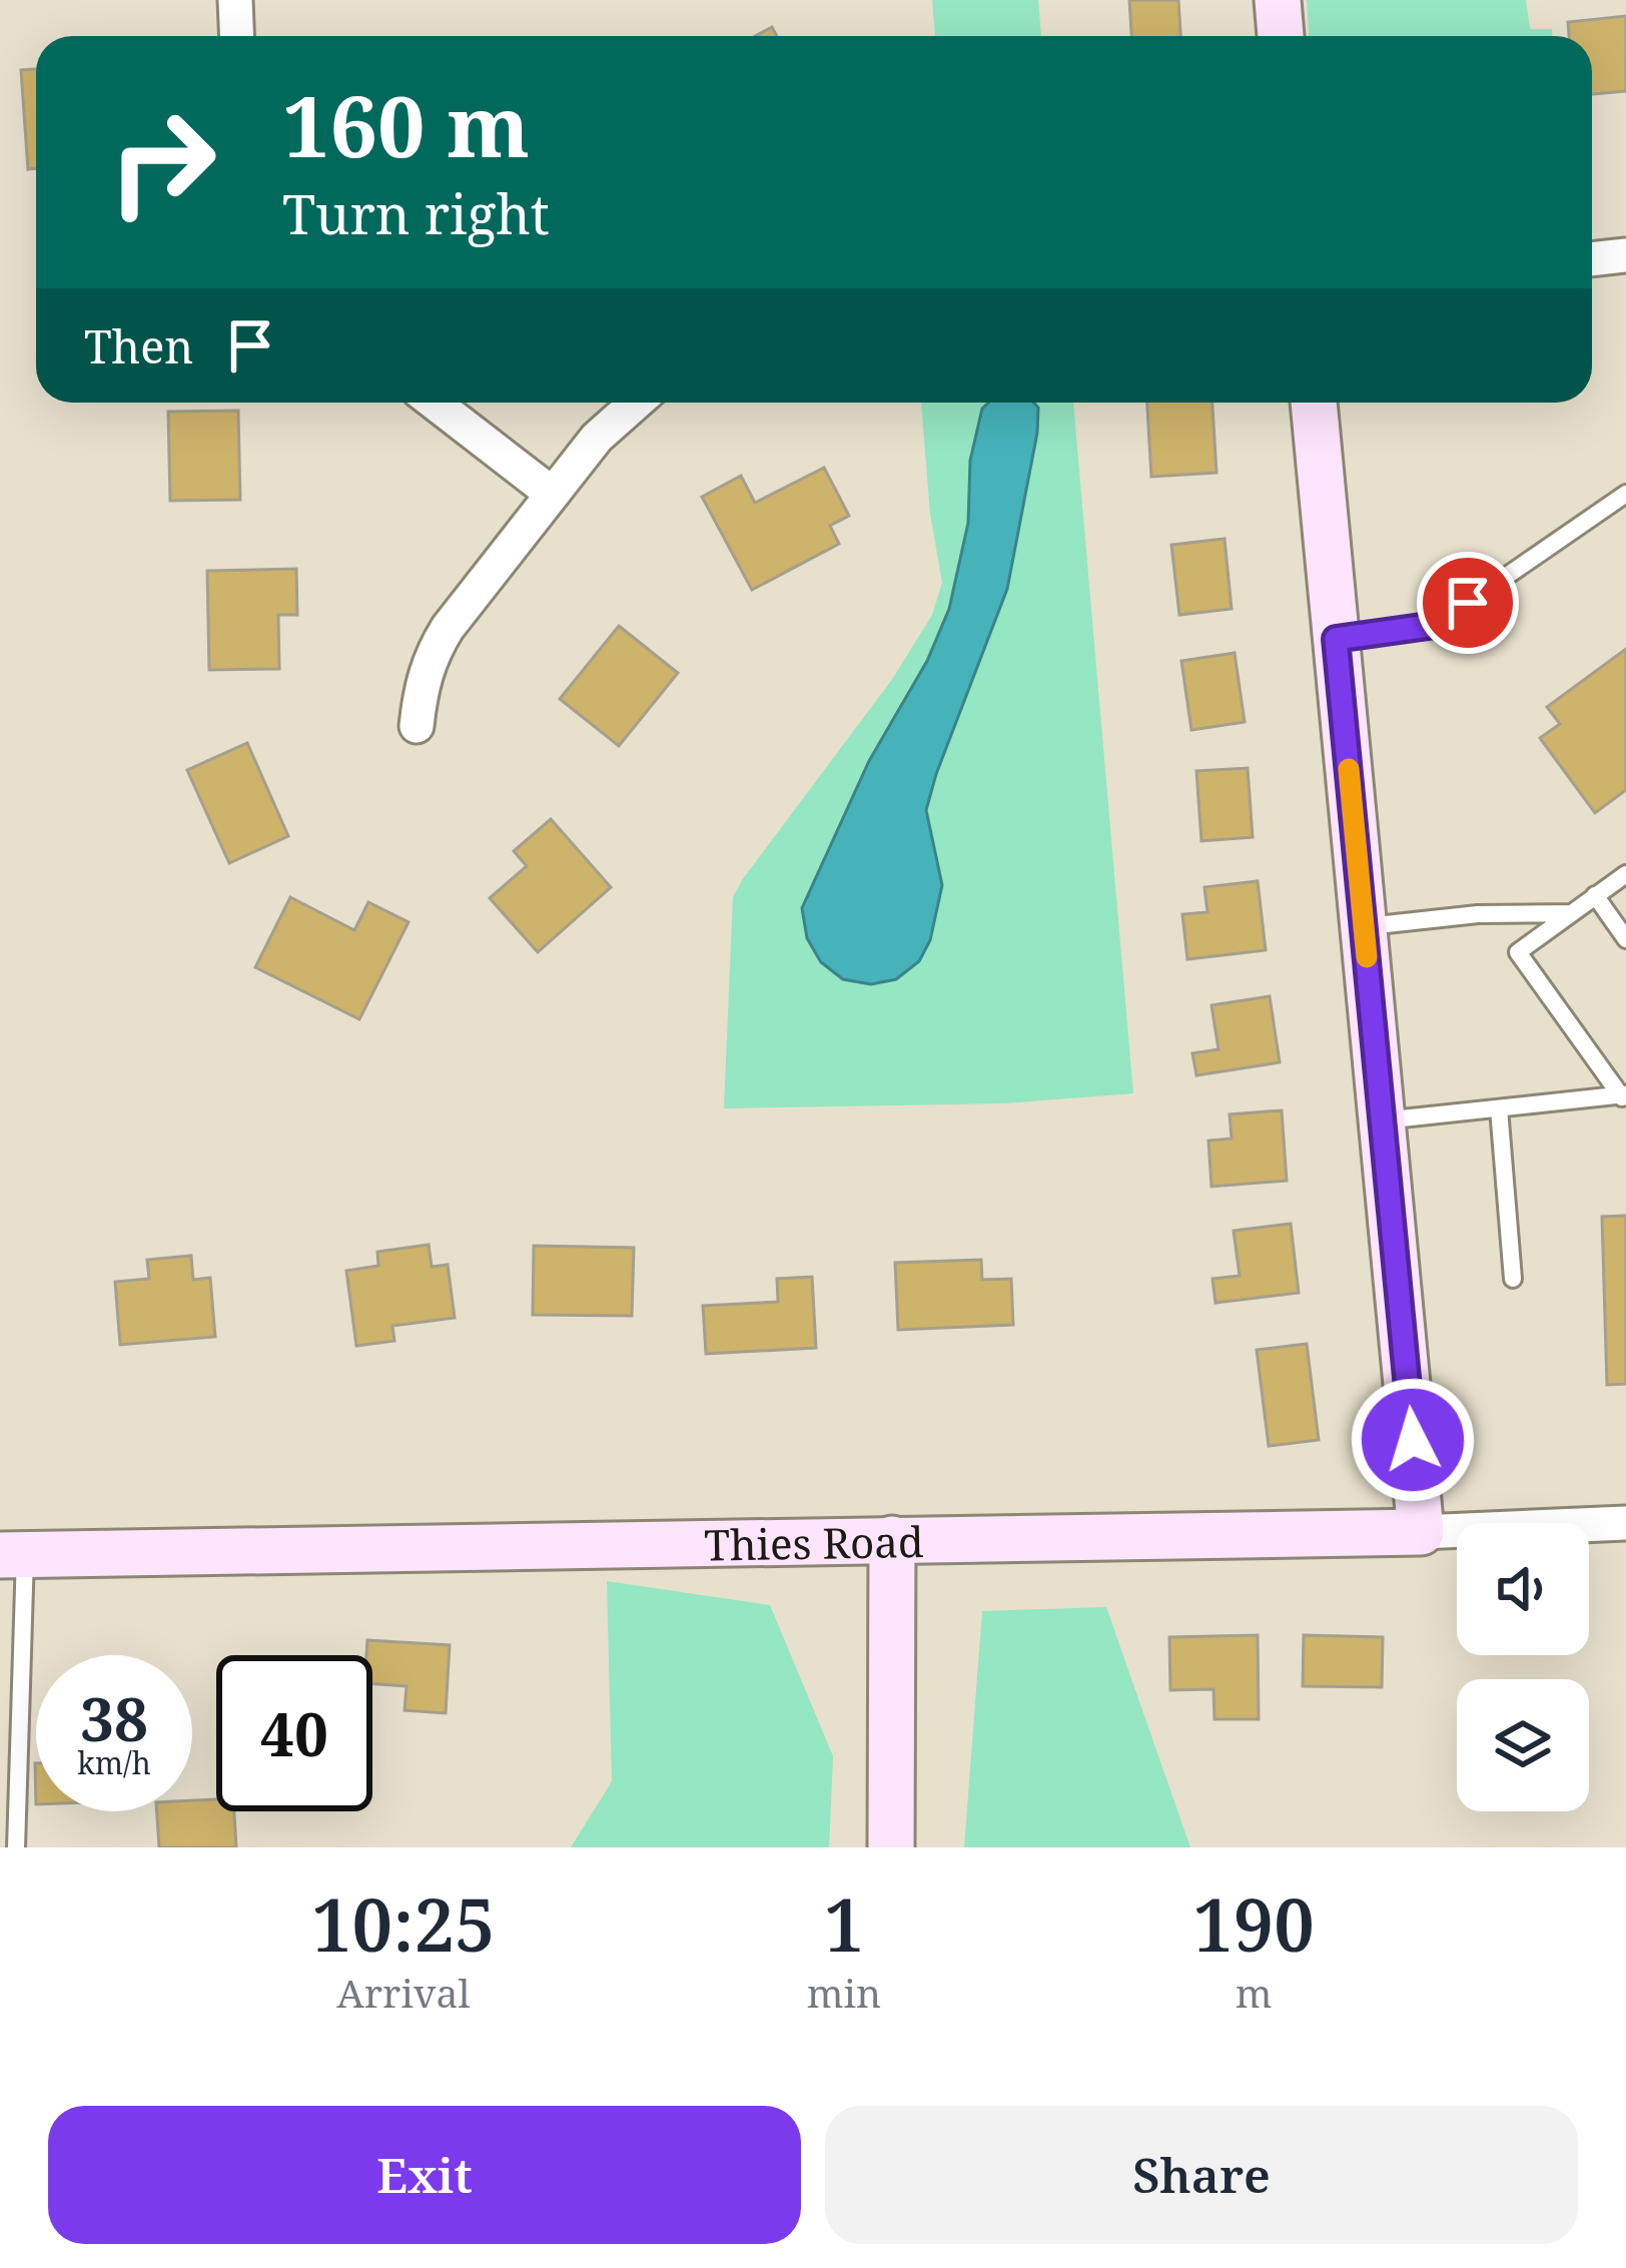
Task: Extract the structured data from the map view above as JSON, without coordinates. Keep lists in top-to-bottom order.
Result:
{
  "streets": {
    "street": ["Thies Road"]
  },
  "page": {
    "turn": ["160 m", "Turn right"],
    "then": "Then",
    "speed": "38 km/h",
    "limit": "40",
    "eta": [
      "10:25",
      "Arrival",
      "1",
      "min",
      "190",
      "m"
    ],
    "buttons": ["Exit", "Share"]
  }
}
